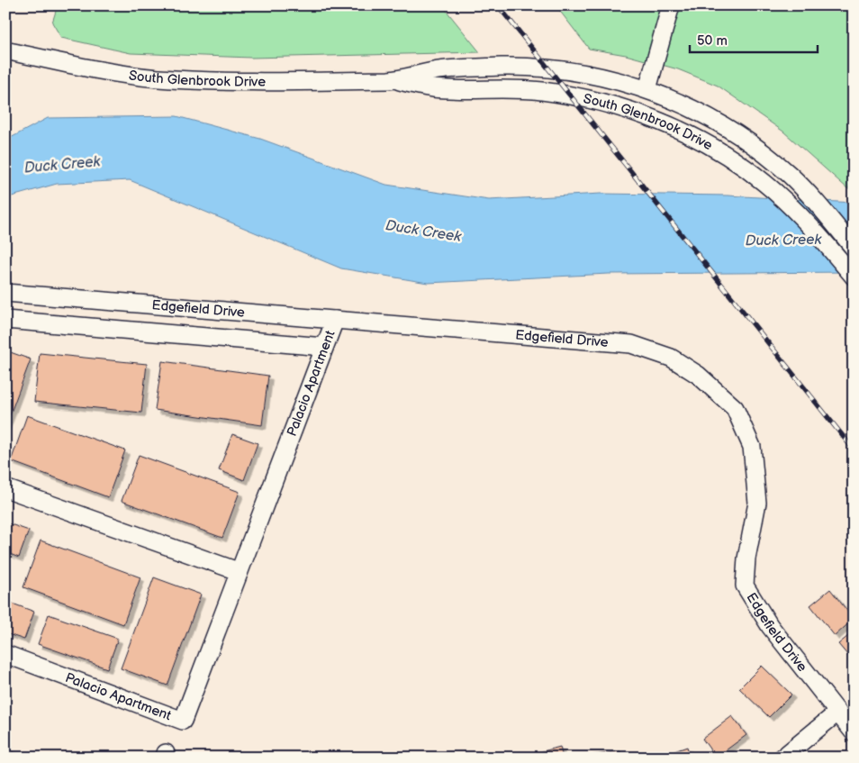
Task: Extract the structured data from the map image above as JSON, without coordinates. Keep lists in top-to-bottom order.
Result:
{
  "streets": {
    "street": ["South Glenbrook Drive", "Edgefield Drive", "Palacio Apartment"]
  },
  "crossings": [
    ["Edgefield Drive", "Palacio Apartment"]
  ],
  "water": ["Duck Creek"],
  "scale_bar": "50 m"
}
